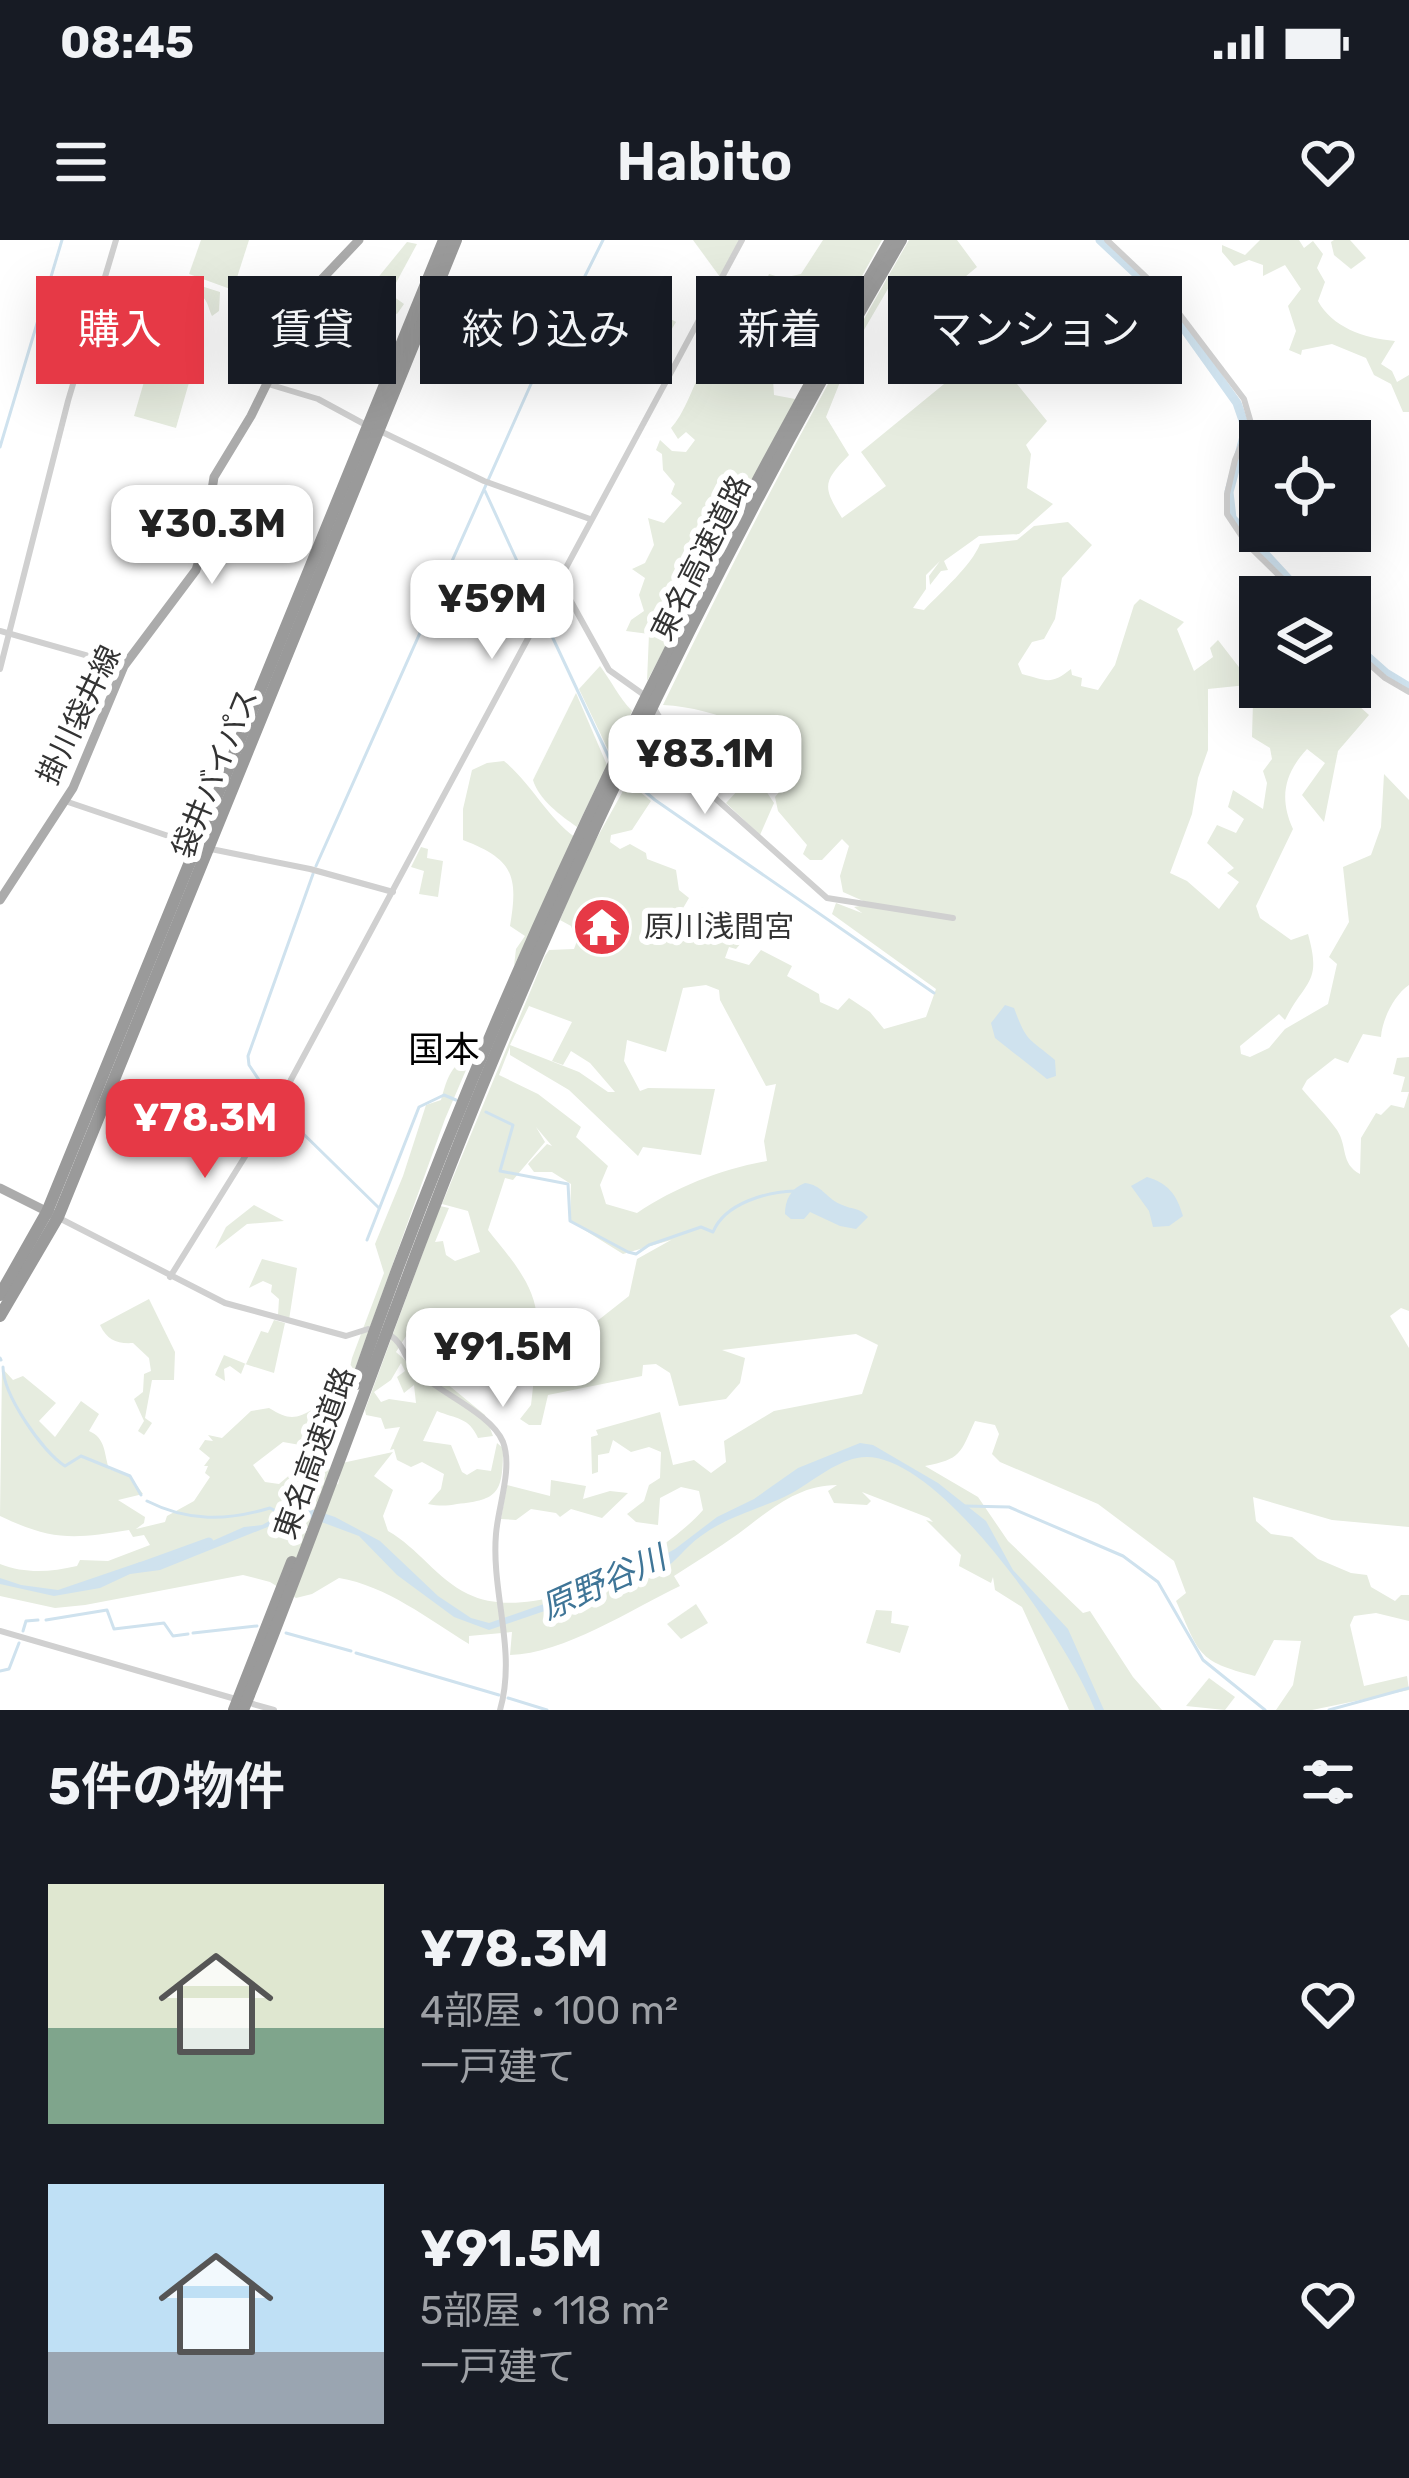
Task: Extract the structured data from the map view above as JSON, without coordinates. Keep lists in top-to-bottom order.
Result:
{
  "streets": {
    "highway": ["東名高速道路", "袋井バイパス"],
    "main road": ["掛川袋井線"]
  },
  "districts": ["国本"],
  "water": ["原野谷川"],
  "places": {
    "temple": ["原川浅間宮"]
  },
  "page": {
    "status": "08:45",
    "header": "Habito",
    "chip": [
      "購入",
      "賃貸",
      "絞り込み",
      "新着",
      "マンション"
    ],
    "price": [
      "¥30.3M",
      "¥59M",
      "¥83.1M",
      "¥78.3M",
      "¥91.5M"
    ],
    "heading": "5件の物件",
    "list": [
      {
        "name": "¥78.3M",
        "note": "4部屋 · 100 m² · 一戸建て"
      },
      {
        "name": "¥91.5M",
        "note": "5部屋 · 118 m² · 一戸建て"
      }
    ]
  }
}
